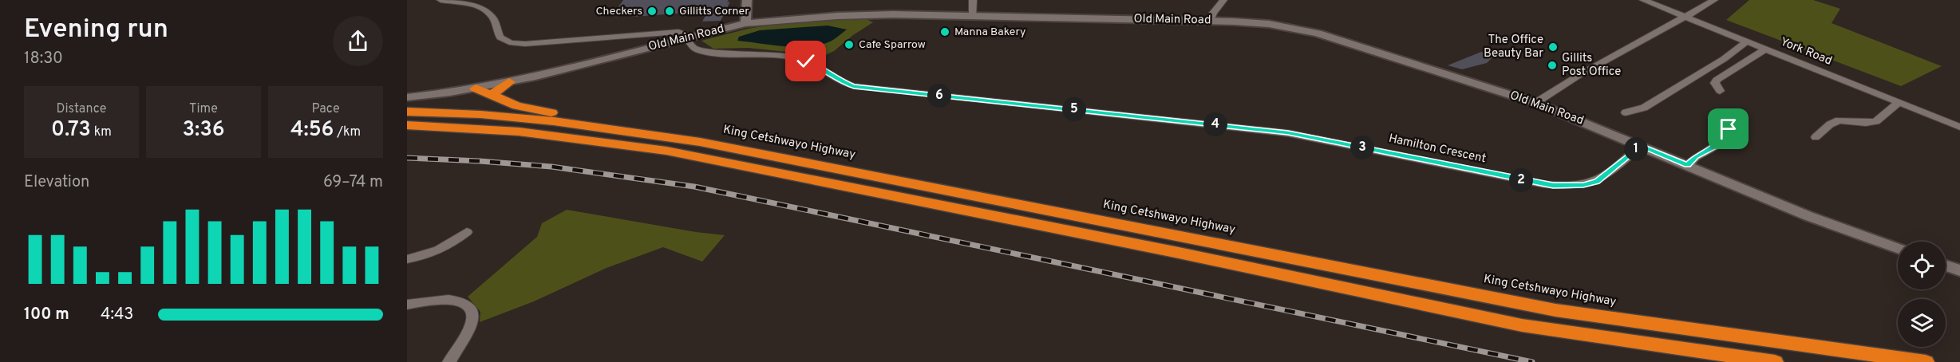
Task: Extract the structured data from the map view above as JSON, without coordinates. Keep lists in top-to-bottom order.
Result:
{
  "streets": {
    "highway": ["King Cetshwayo Highway"],
    "street": ["Old Main Road", "York Road", "Hamilton Crescent"]
  },
  "crossings": [
    ["Old Main Road", "Hamilton Crescent"]
  ],
  "places": [
    "Checkers",
    "Gillitts Corner",
    "Manna Bakery",
    "Cafe Sparrow",
    "The Office Beauty Bar",
    "Gillits Post Office"
  ],
  "page": {
    "heading": ["Evening run", "18:30"],
    "stats": [
      ["Distance", "0.73 km"],
      ["Time", "3:36"],
      ["Pace", "4:56 /km"]
    ],
    "pins": [
      "6",
      "5",
      "4",
      "3",
      "1",
      "2"
    ],
    "chart": ["Elevation", "69–74 m"],
    "list": [
      {
        "name": "100 m",
        "note": "4:43"
      }
    ]
  }
}
